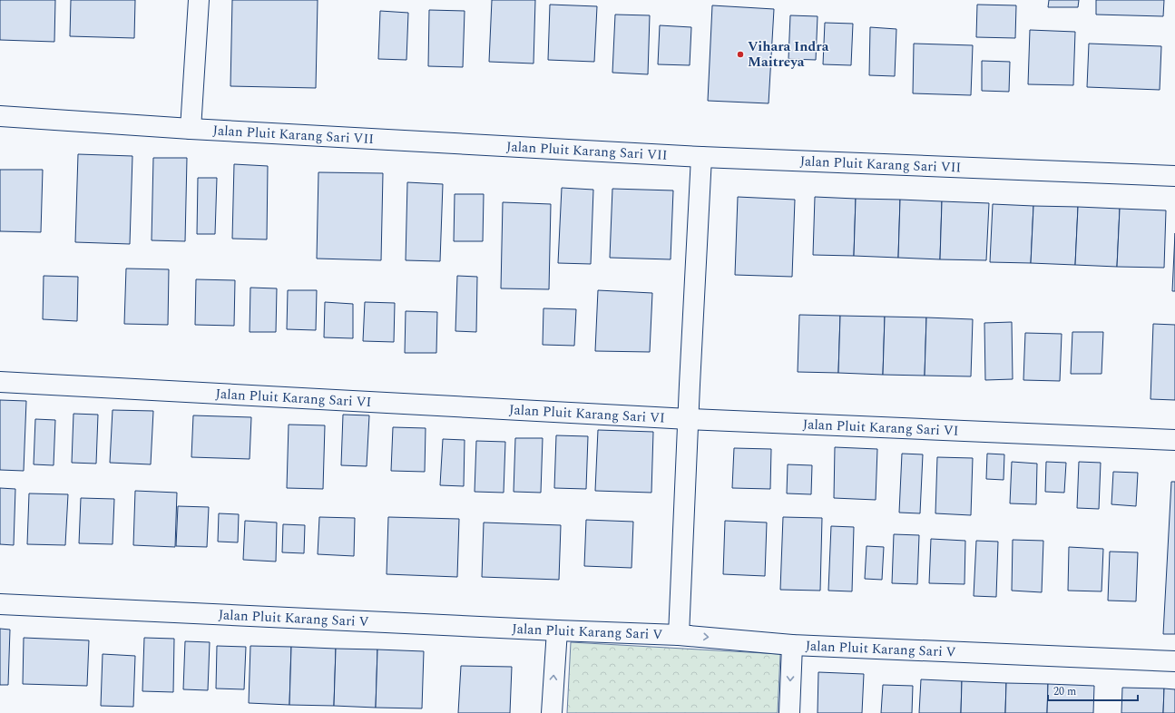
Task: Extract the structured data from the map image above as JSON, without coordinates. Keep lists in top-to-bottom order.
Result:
{
  "streets": {
    "street": ["Jalan Pluit Karang Sari VII", "Jalan Pluit Karang Sari VI", "Jalan Pluit Karang Sari V"]
  },
  "places": ["Vihara Indra Maitreya"],
  "scale_bar": "20 m"
}
